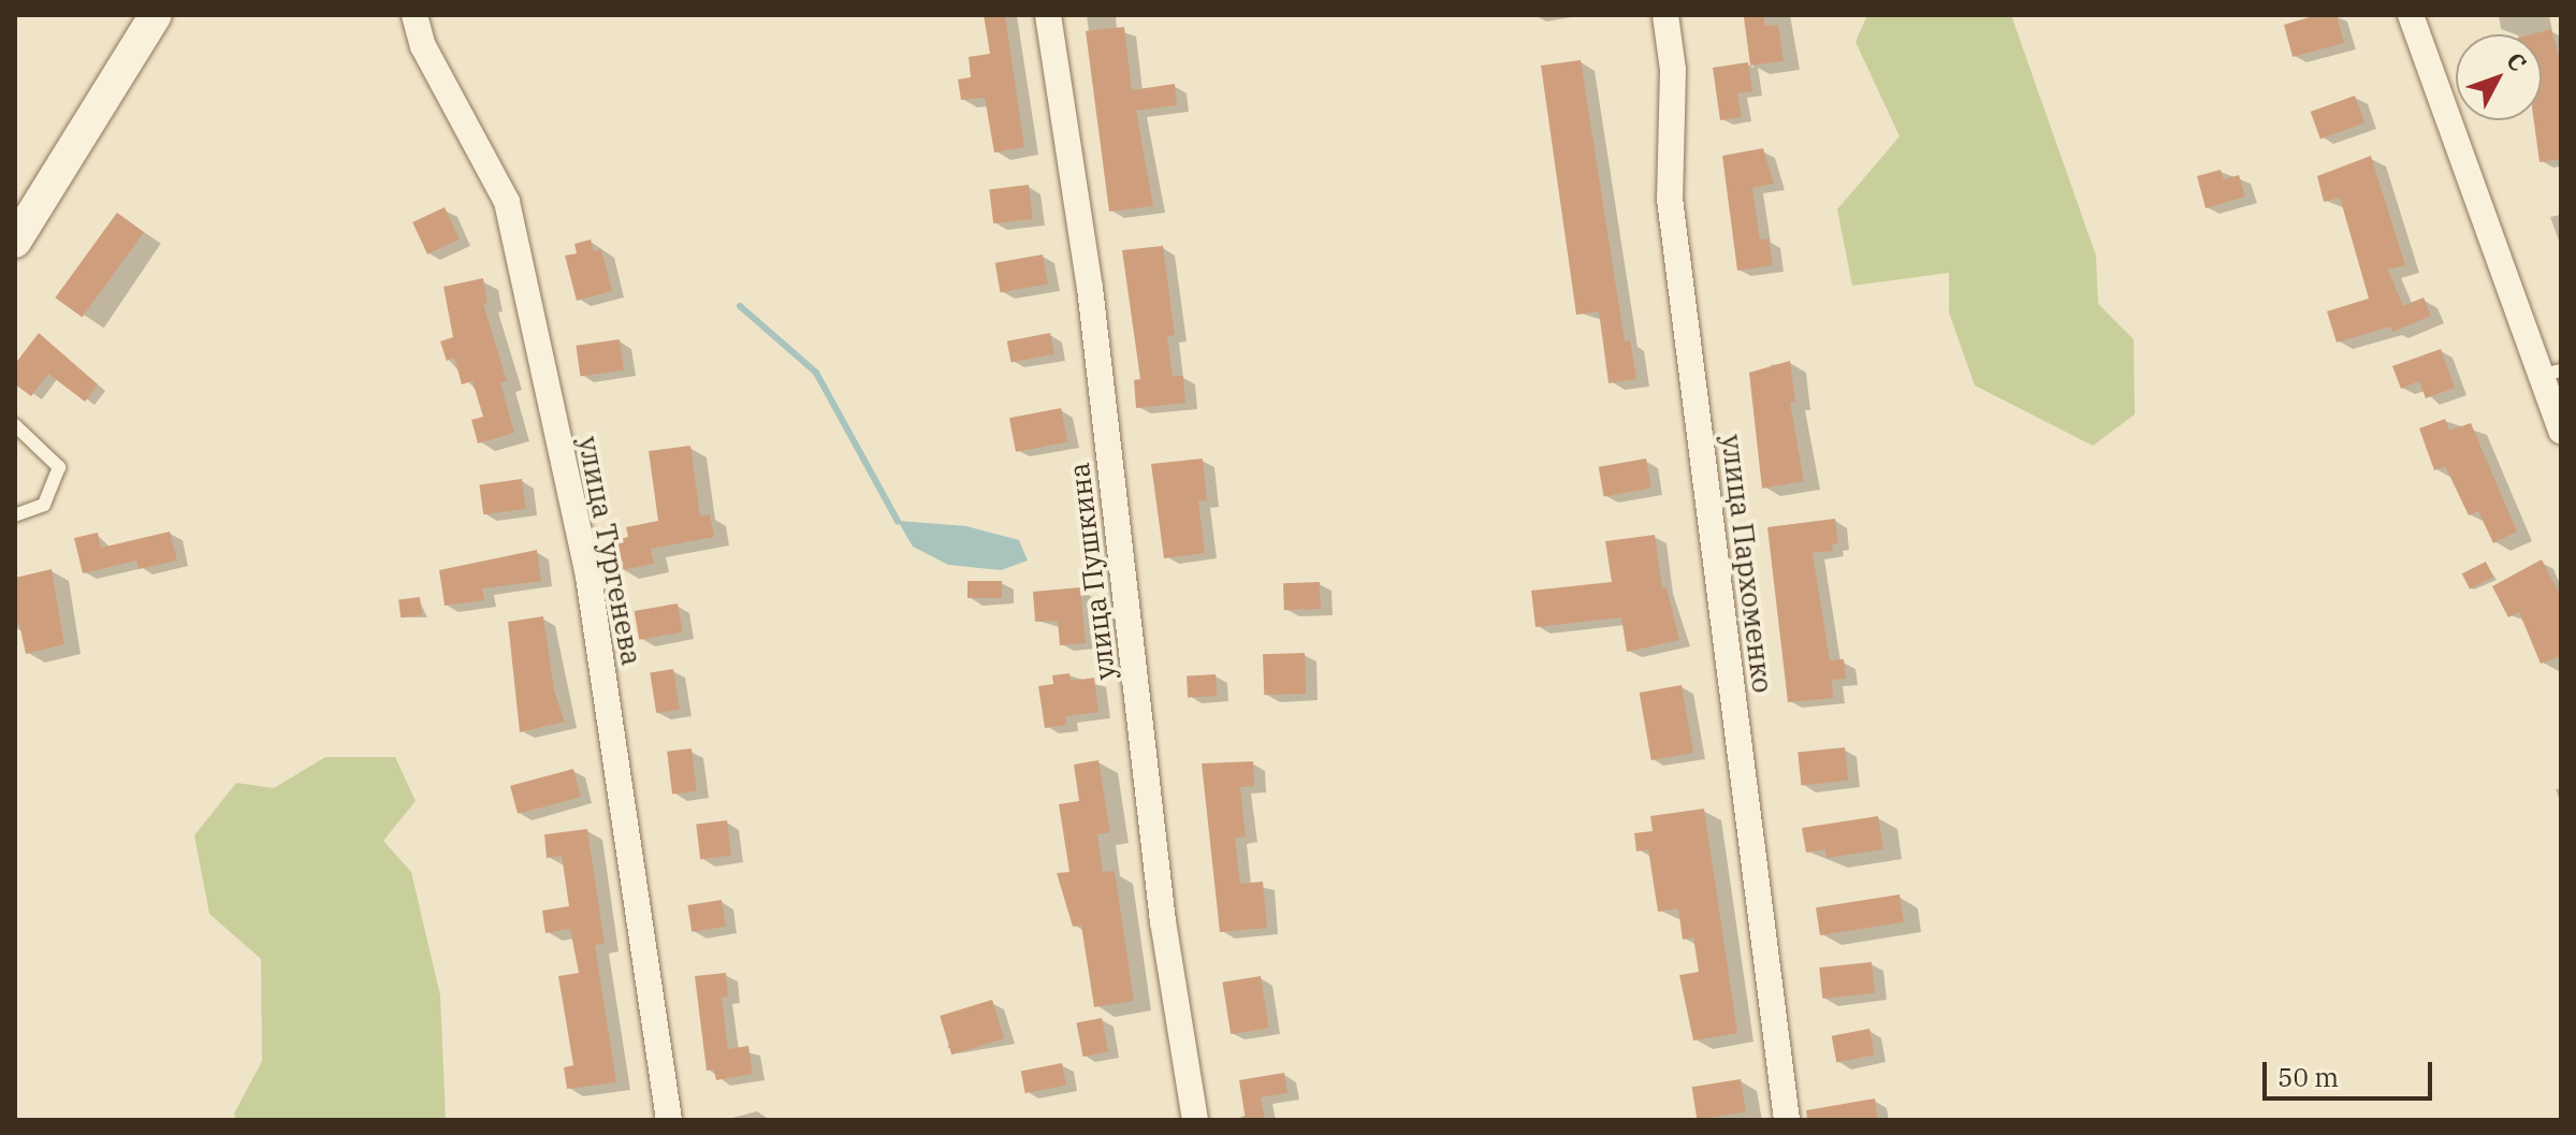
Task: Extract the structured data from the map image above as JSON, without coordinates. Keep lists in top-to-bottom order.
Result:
{
  "streets": {
    "street": ["улица Тургенева", "улица Пархоменко", "улица Пушкина"]
  },
  "scale_bar": "50 m",
  "north": "top right"
}
